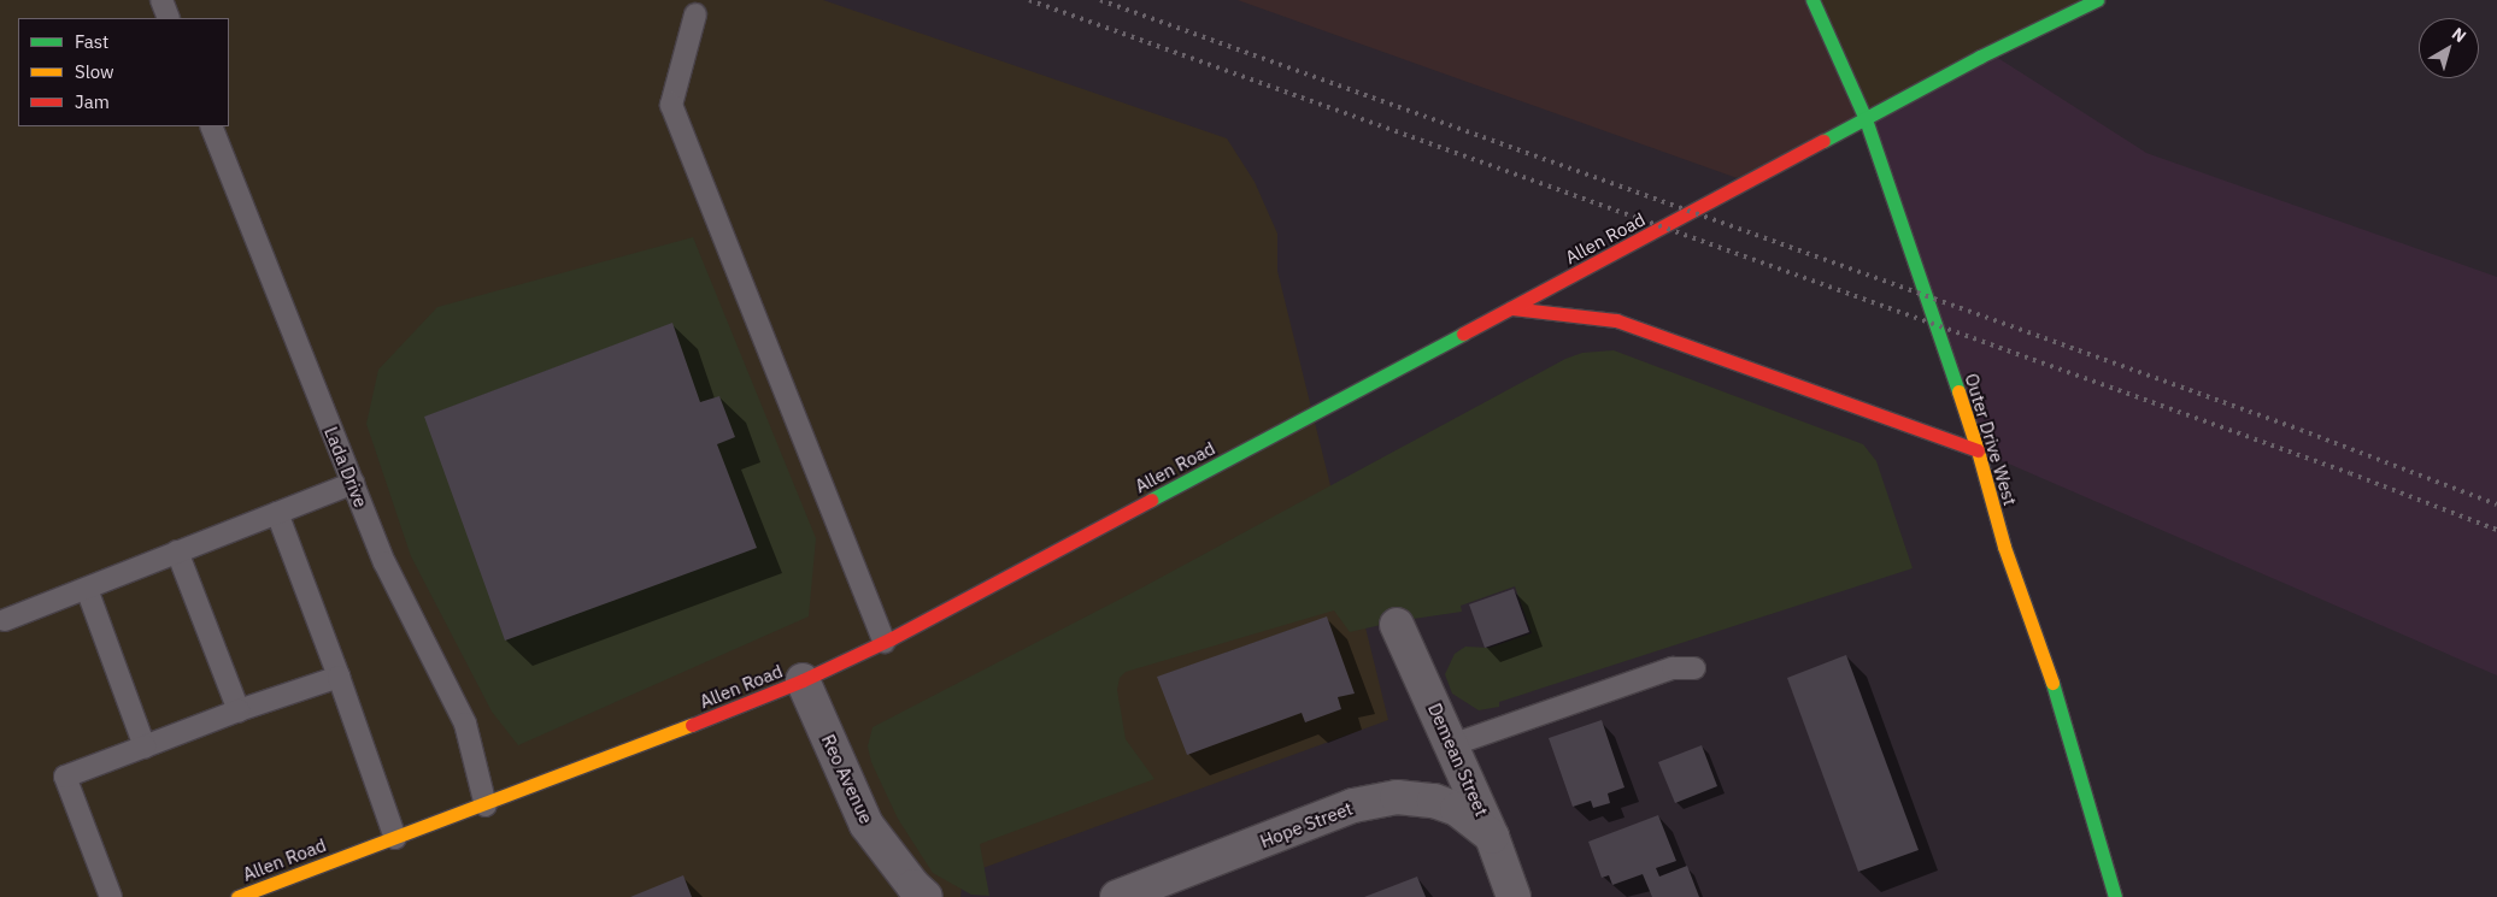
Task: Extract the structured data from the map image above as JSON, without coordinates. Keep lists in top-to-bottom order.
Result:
{
  "streets": {
    "main road": ["Allen Road", "Outer Drive West"],
    "street": ["Demean Street", "Reo Avenue", "Hope Street"],
    "lane": ["Lada Drive"]
  },
  "crossings": [
    ["Allen Road", "Outer Drive West"],
    ["Allen Road", "Lada Drive"],
    ["Allen Road", "Reo Avenue"],
    ["Demean Street", "Hope Street"]
  ],
  "legend": ["Fast", "Slow", "Jam"],
  "north": "top right"
}
